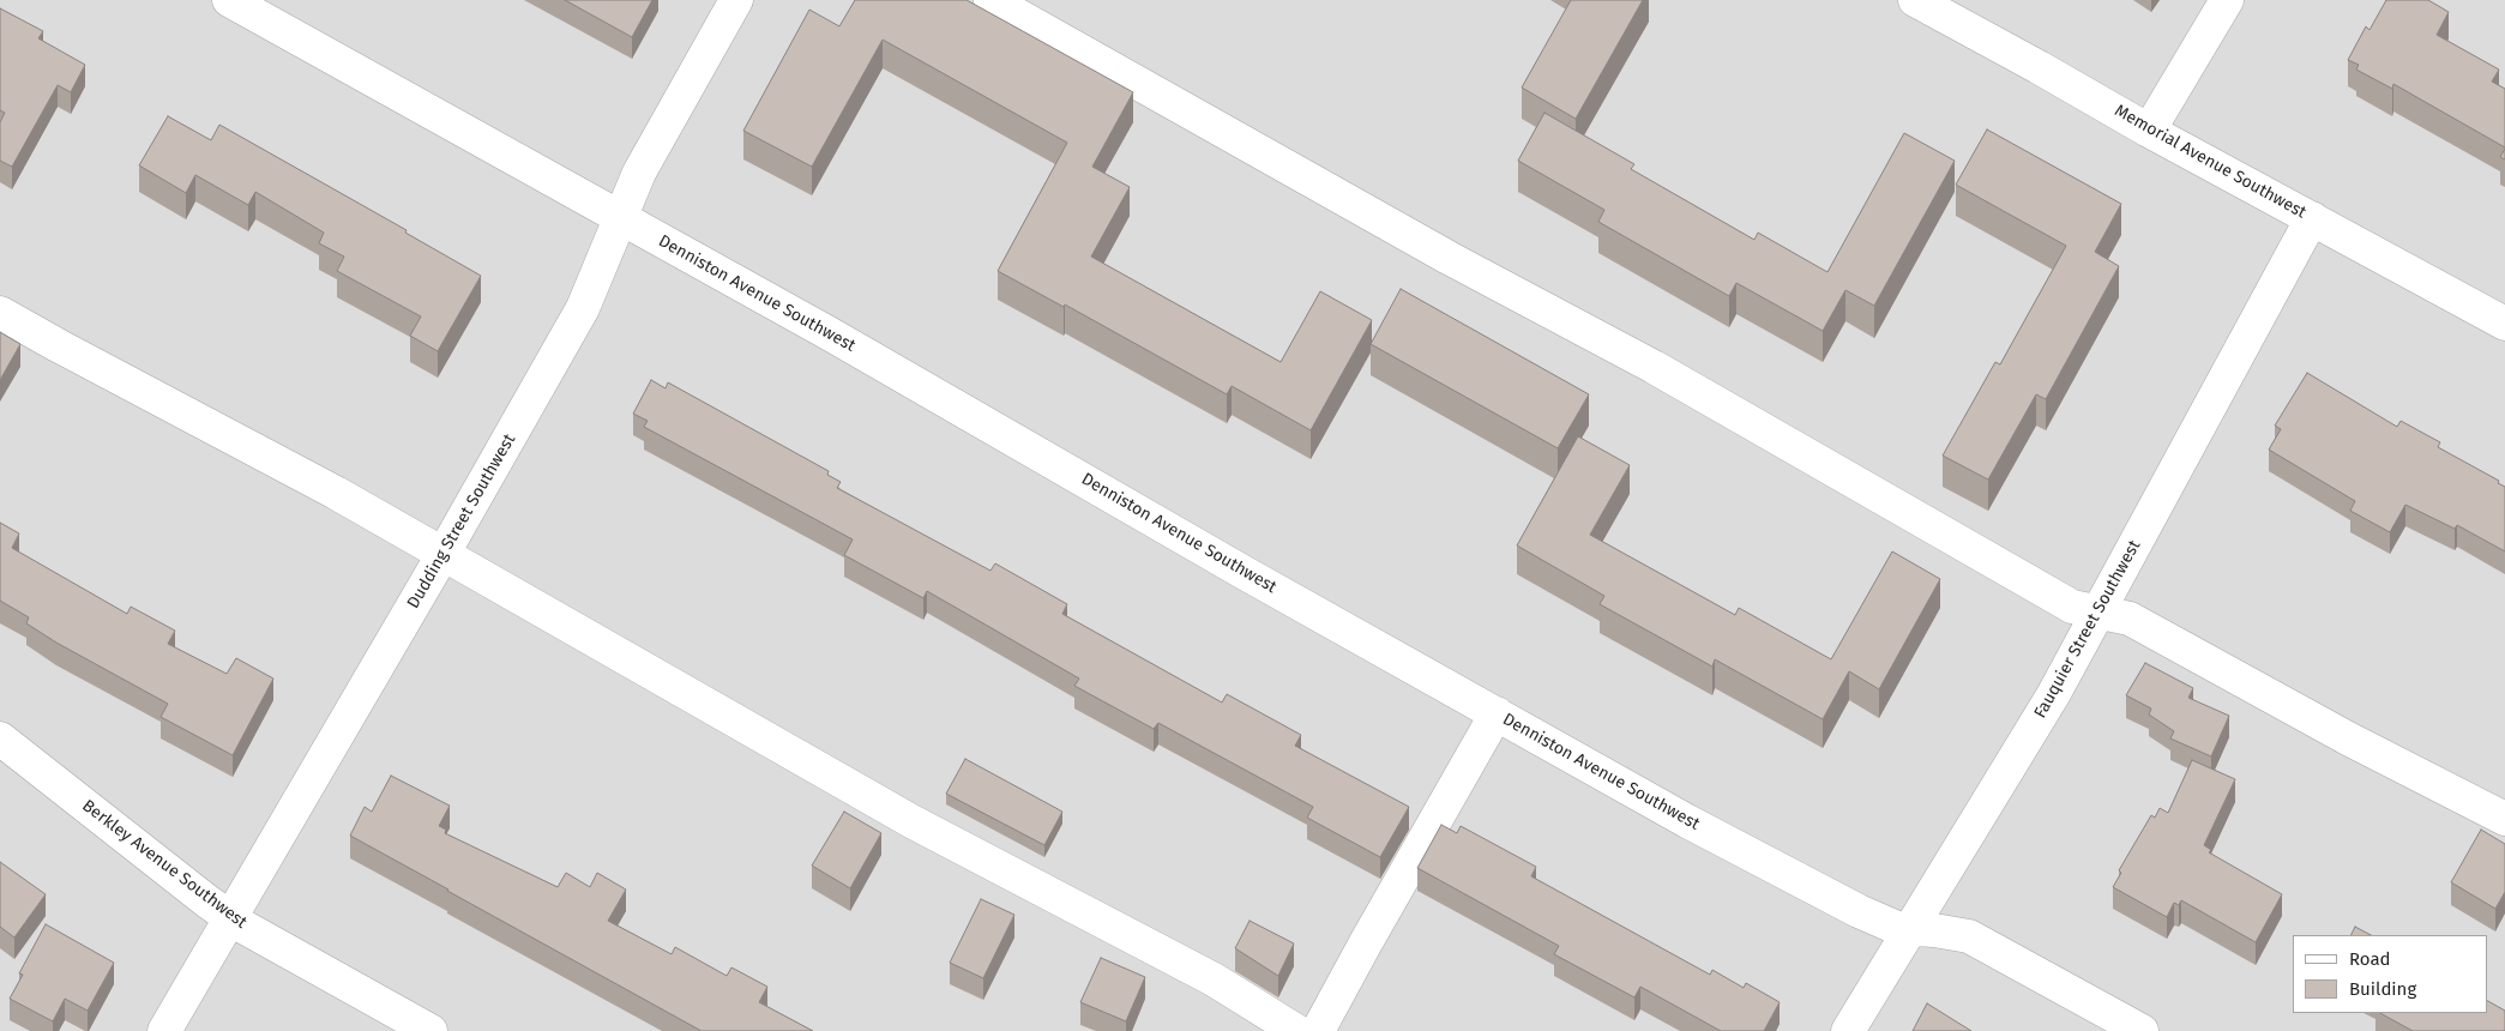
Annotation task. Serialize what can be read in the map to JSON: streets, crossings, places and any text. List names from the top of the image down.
{
  "streets": {
    "street": [
      "Memorial Avenue Southwest",
      "Denniston Avenue Southwest",
      "Dudding Street Southwest",
      "Fauquier Street Southwest",
      "Berkley Avenue Southwest"
    ]
  },
  "crossings": [
    ["Memorial Avenue Southwest", "Fauquier Street Southwest"],
    ["Denniston Avenue Southwest", "Dudding Street Southwest"],
    ["Denniston Avenue Southwest", "Fauquier Street Southwest"],
    ["Dudding Street Southwest", "Berkley Avenue Southwest"]
  ],
  "legend": ["Road", "Building"]
}
